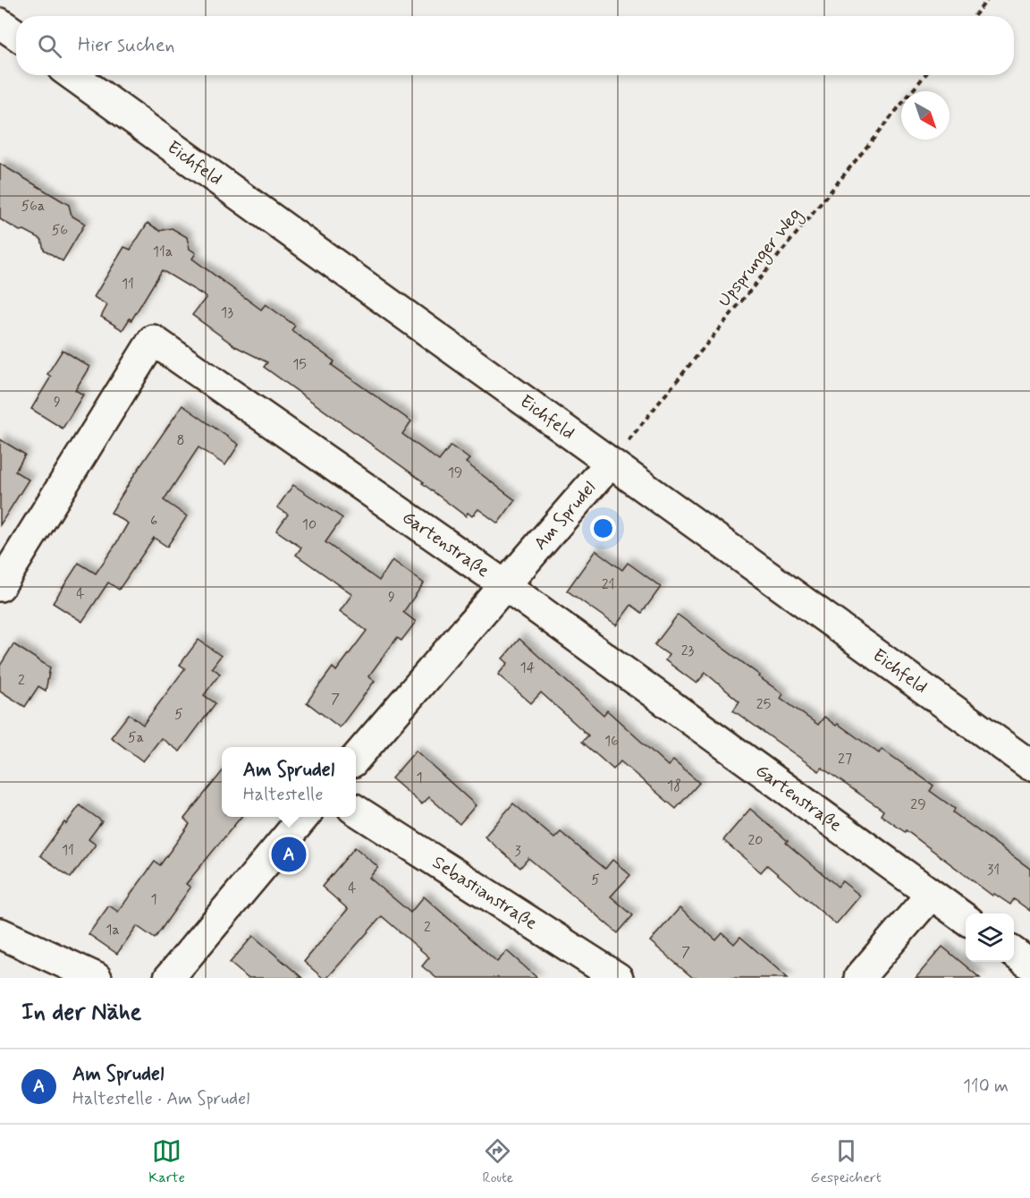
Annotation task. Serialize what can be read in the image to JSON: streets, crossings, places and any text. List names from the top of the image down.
{
  "streets": {
    "street": [
      "Eichfeld",
      "Am Sprudel",
      "Gartenstraße",
      "Sebastianstraße"
    ],
    "path": ["Upsprunger Weg"]
  },
  "crossings": [
    ["Eichfeld", "Upsprunger Weg"],
    ["Eichfeld", "Am Sprudel"],
    ["Upsprunger Weg", "Am Sprudel"],
    ["Am Sprudel", "Gartenstraße"]
  ],
  "house_numbers": [
    "56a",
    "56",
    "11a",
    "11",
    "13",
    "15",
    "9",
    "8",
    "19",
    "6",
    "10",
    "21",
    "4",
    "9",
    "23",
    "14",
    "2",
    "7",
    "25",
    "5",
    "5a",
    "16",
    "27",
    "1",
    "18",
    "29",
    "20",
    "11",
    "3",
    "31",
    "5",
    "4",
    "1",
    "2",
    "1a",
    "7"
  ],
  "north": "bottom right",
  "page": {
    "search": "Hier suchen",
    "popup": ["Am Sprudel", "Haltestelle"],
    "pins": "A",
    "heading": "In der Nähe",
    "list": [
      {
        "mark": "A",
        "name": "Am Sprudel",
        "note": "Haltestelle · Am Sprudel",
        "value": "110 m"
      }
    ],
    "nav": ["Karte", "Route", "Gespeichert"]
  }
}
